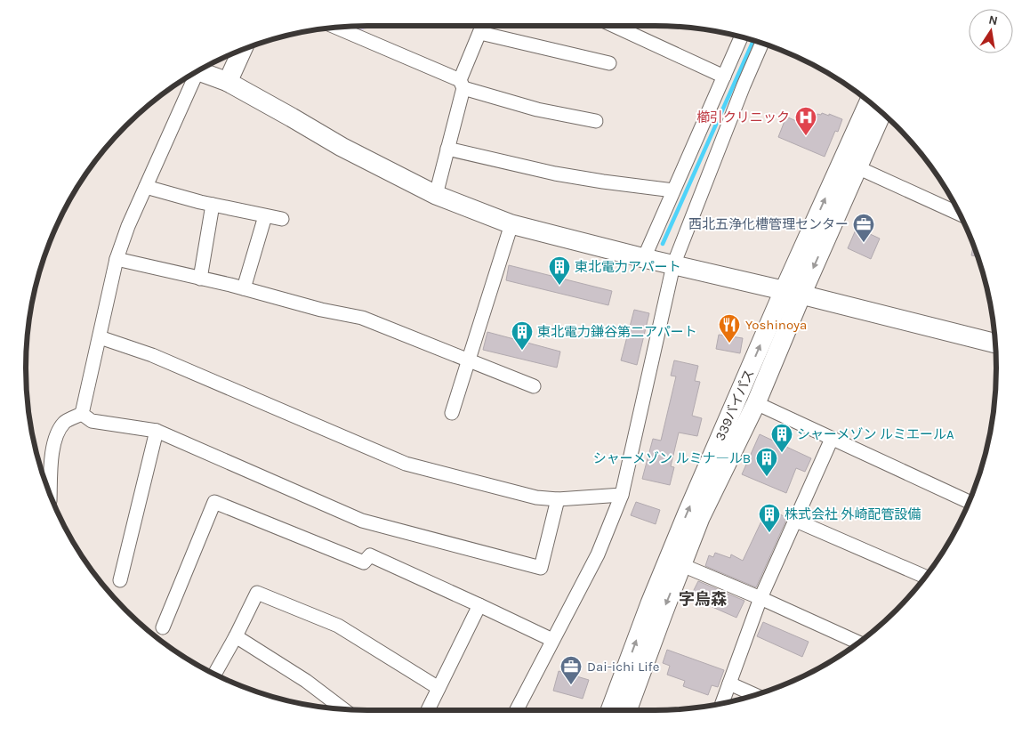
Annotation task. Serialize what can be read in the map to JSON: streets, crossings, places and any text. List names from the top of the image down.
{
  "streets": {
    "street": ["339バイパス"]
  },
  "districts": ["字烏森"],
  "places": {
    "hospital": ["櫛引クリニック"],
    "office": ["西北五浄化槽管理センター", "Dai-ichi Life"],
    "building": [
      "東北電力アパート",
      "東北電力鎌谷第二アパート",
      "シャーメゾン ルミエールA",
      "シャーメゾン ルミナ―ルB",
      "株式会社 外崎配管設備"
    ],
    "restaurant": ["Yoshinoya"]
  },
  "north": "top"
}
